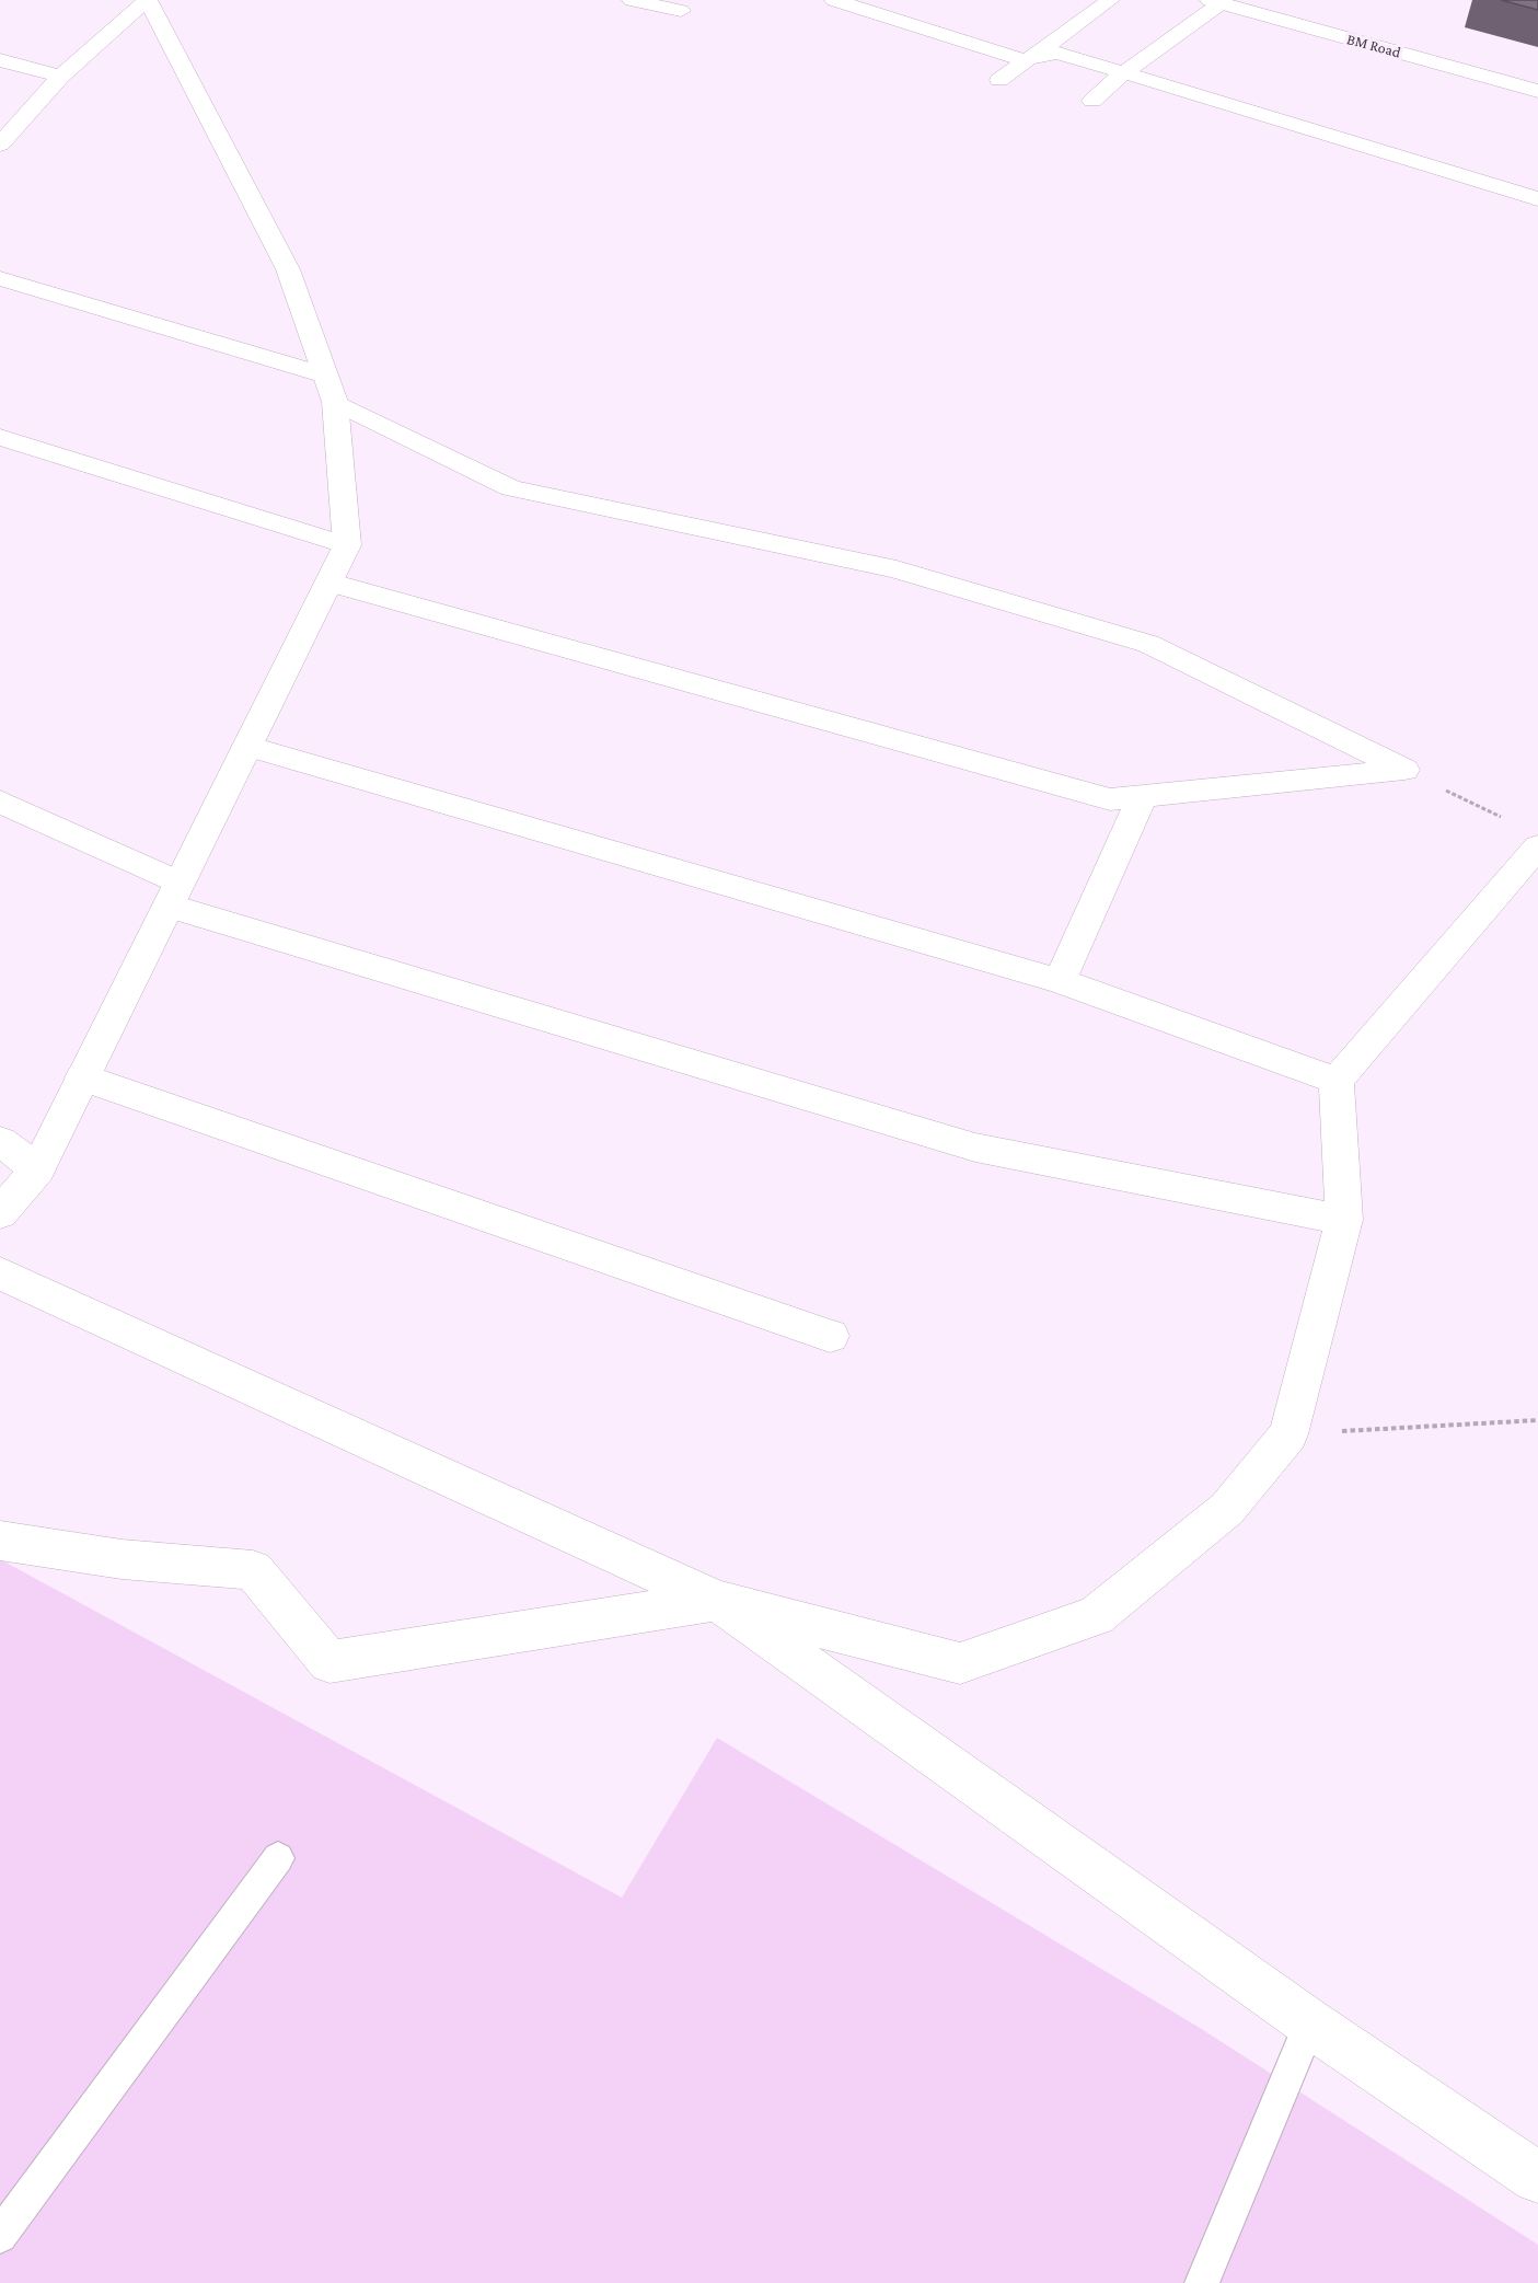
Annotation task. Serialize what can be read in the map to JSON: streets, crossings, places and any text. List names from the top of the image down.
{
  "streets": {
    "street": ["BM Road"]
  }
}
